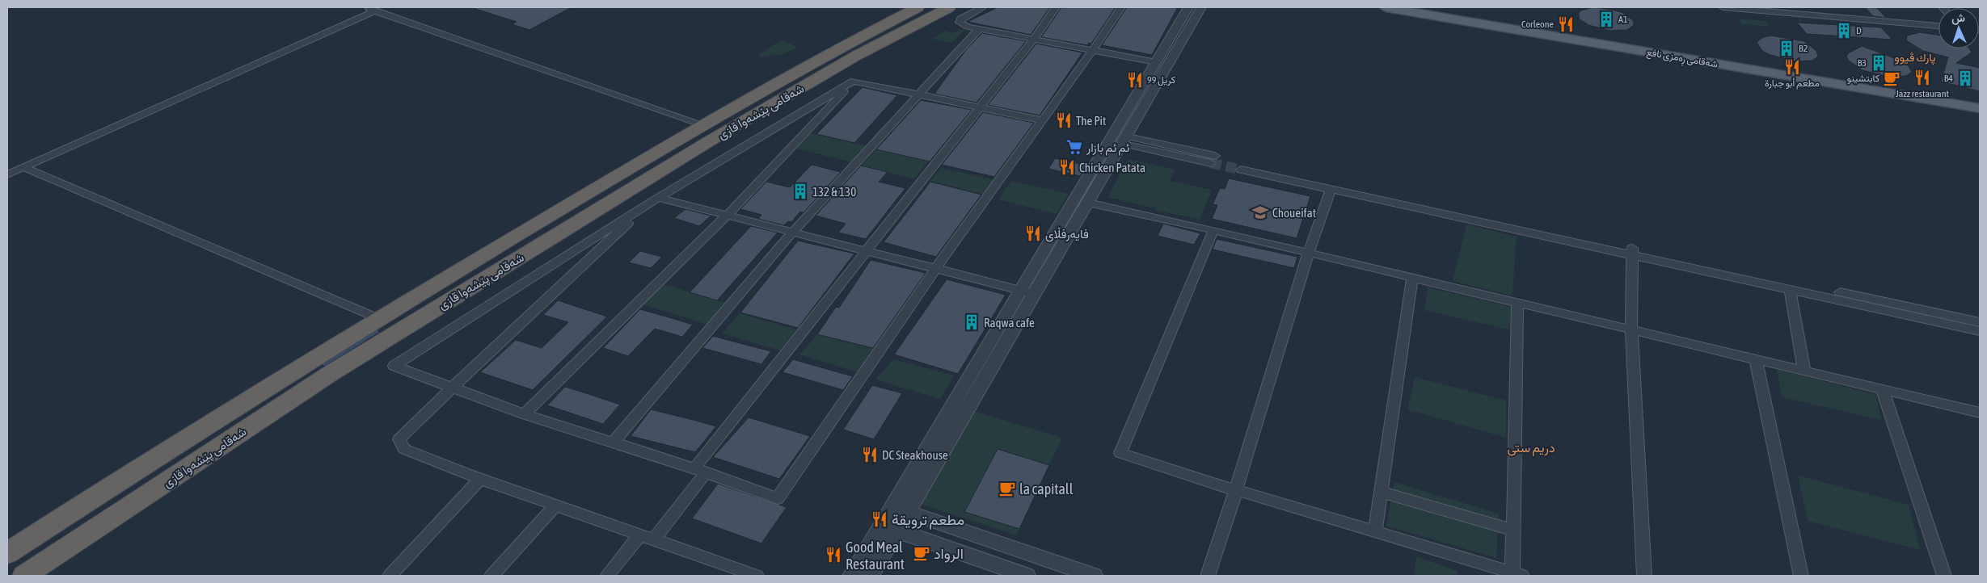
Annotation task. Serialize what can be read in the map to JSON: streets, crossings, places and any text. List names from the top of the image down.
{
  "streets": {
    "highway": ["شەقامی پێشەوا قازی"],
    "main road": ["شەقامی ڕەمزی نافع"]
  },
  "districts": ["پارك ڤیوو", "دریم ستی"],
  "places": {
    "building": [
      "A1",
      "D",
      "B2",
      "B3",
      "B4",
      "132 & 130",
      "Raqwa cafe"
    ],
    "restaurant": [
      "Corleone",
      "مطعم أبو جبارة",
      "Jazz restaurant",
      "99 كريل",
      "The Pit",
      "Chicken Patata",
      "فايەرفڵای",
      "DC Steakhouse",
      "مطعم ترويقة",
      "Good Meal Restaurant"
    ],
    "cafe": ["كابتشينو", "la capitall", "الرواد"],
    "supermarket": ["ئم ئم بازار"],
    "school or university": ["Choueifat"]
  },
  "north": "top"
}
